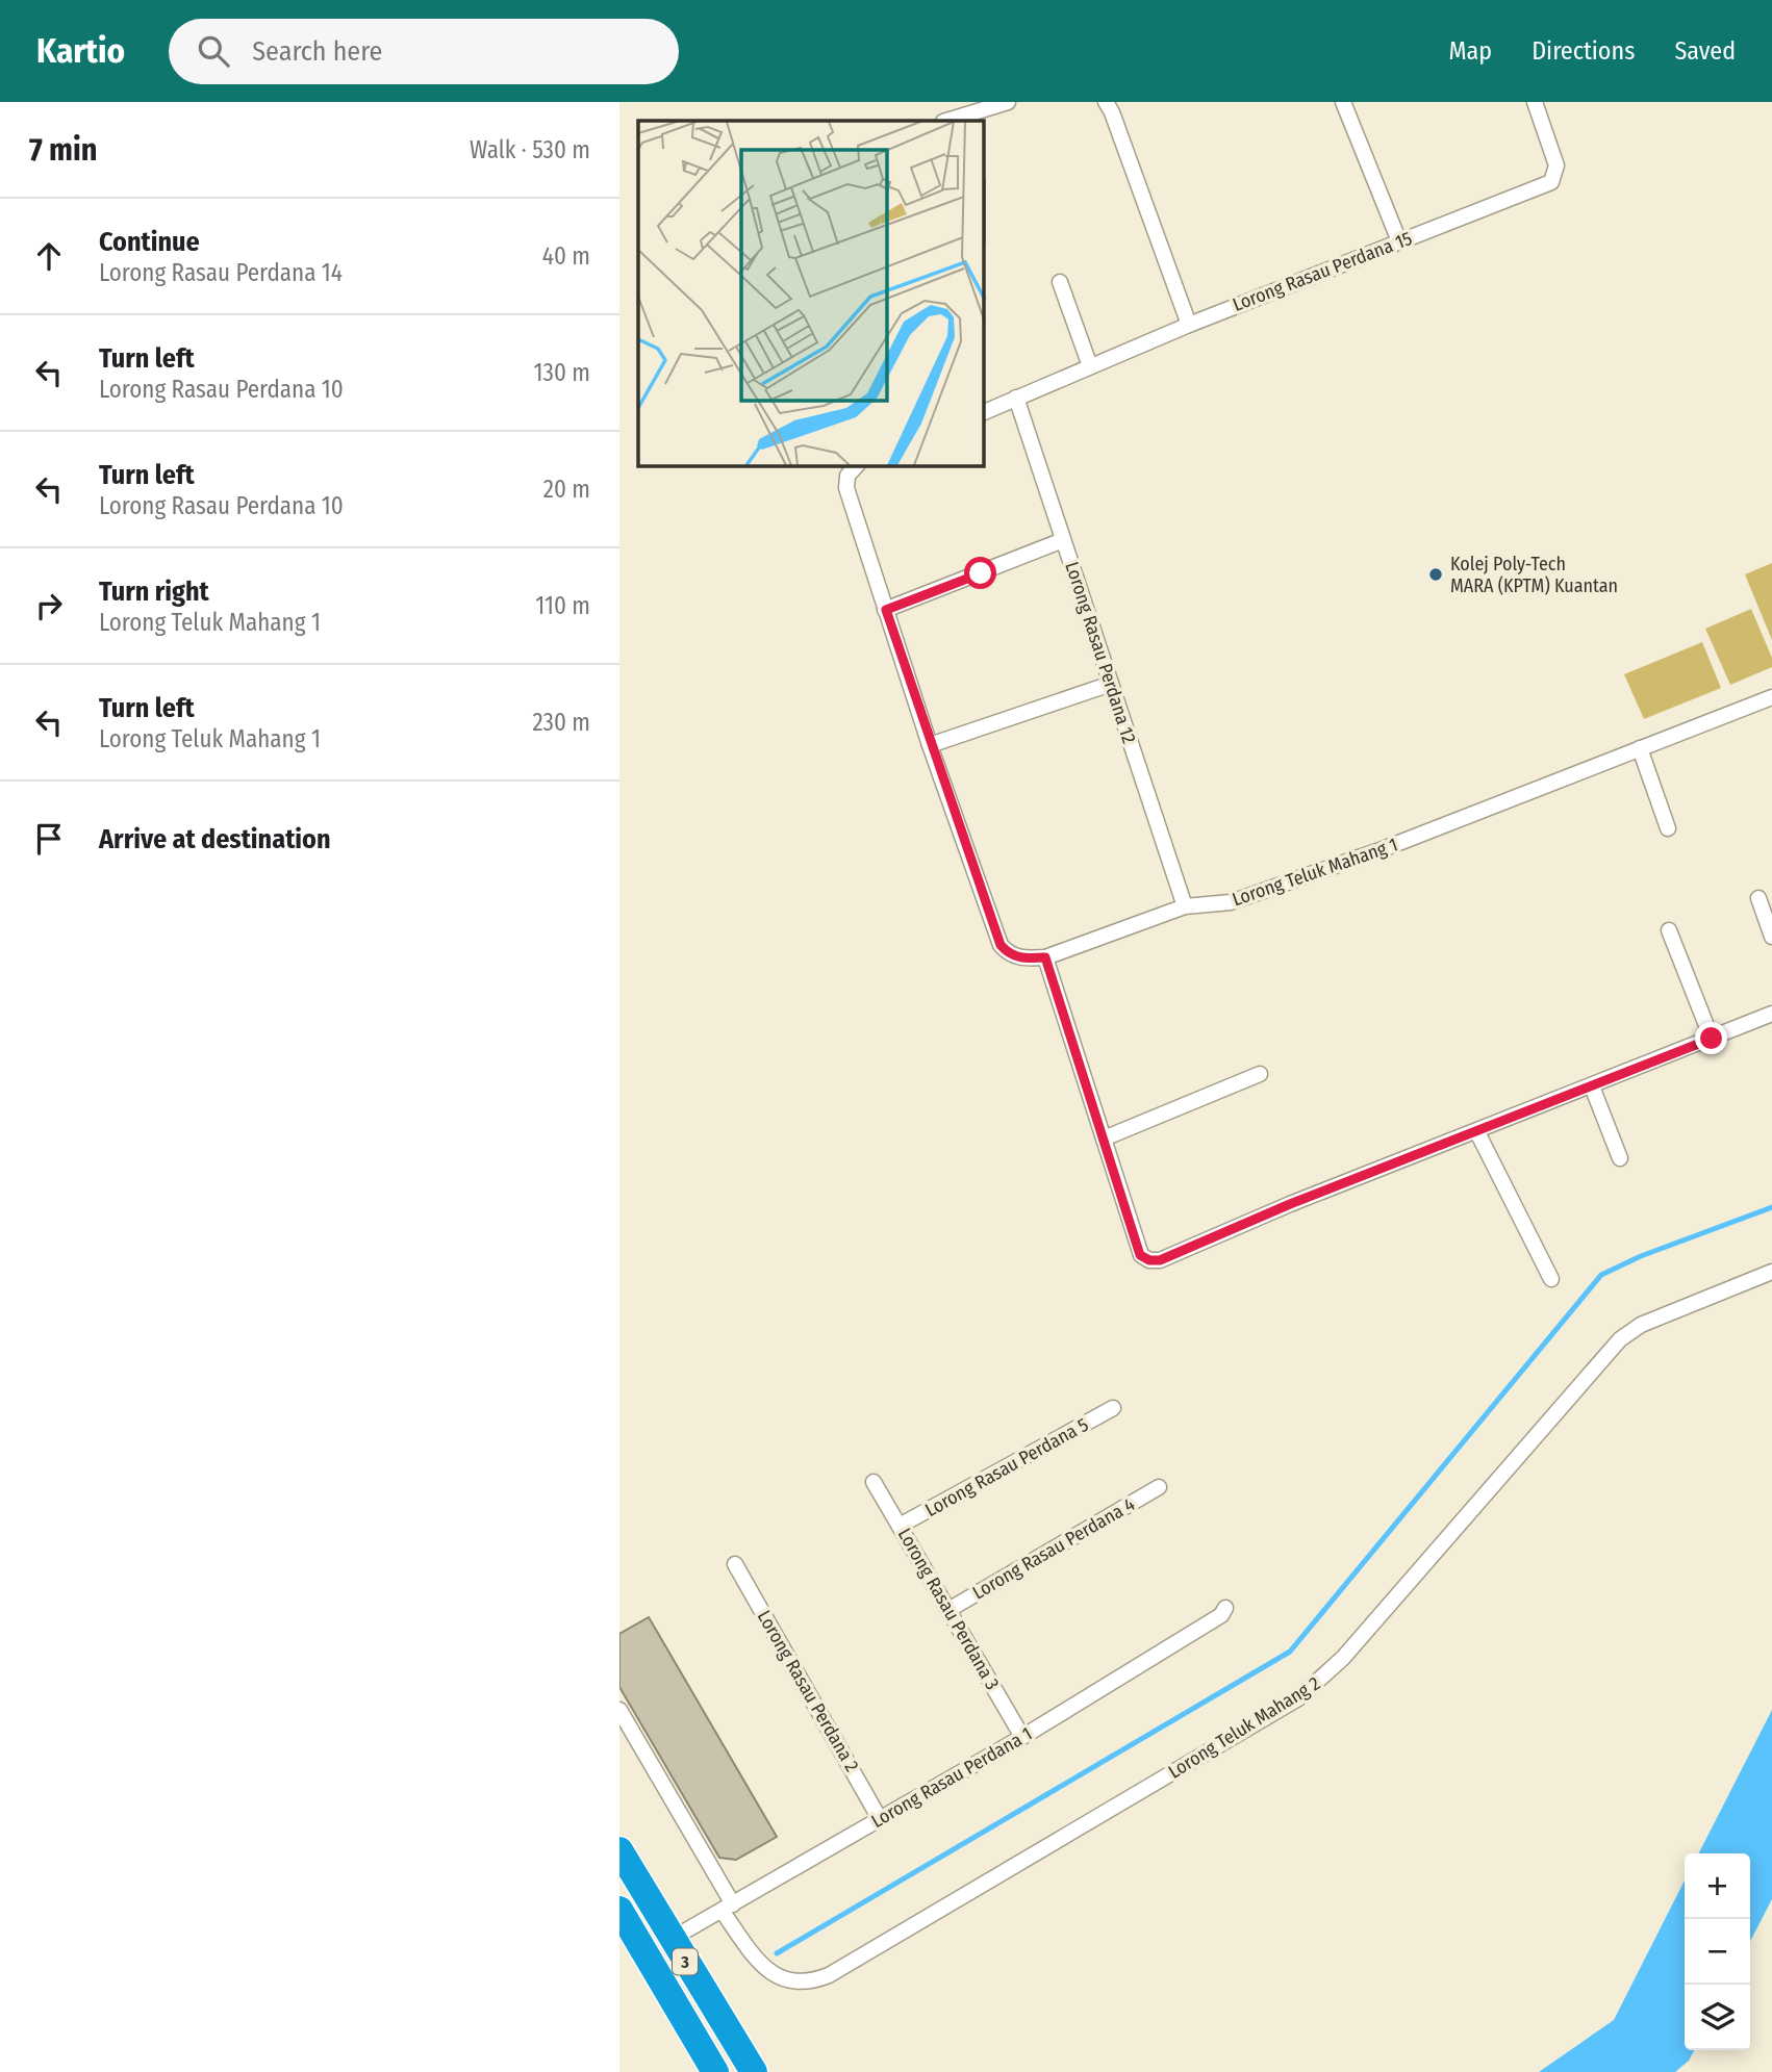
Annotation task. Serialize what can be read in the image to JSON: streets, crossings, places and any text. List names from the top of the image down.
{
  "streets": {
    "highway": ["3"],
    "street": [
      "Lorong Rasau Perdana 15",
      "Lorong Rasau Perdana 12",
      "Lorong Teluk Mahang 1",
      "Lorong Rasau Perdana 5",
      "Lorong Rasau Perdana 4",
      "Lorong Rasau Perdana 3",
      "Lorong Rasau Perdana 2",
      "Lorong Teluk Mahang 2",
      "Lorong Rasau Perdana 1"
    ]
  },
  "crossings": [
    ["Lorong Rasau Perdana 15", "Lorong Rasau Perdana 12"],
    ["Lorong Rasau Perdana 12", "Lorong Teluk Mahang 1"],
    ["Lorong Rasau Perdana 5", "Lorong Rasau Perdana 3"],
    ["Lorong Rasau Perdana 4", "Lorong Rasau Perdana 3"],
    ["Lorong Rasau Perdana 3", "Lorong Rasau Perdana 1"],
    ["Lorong Rasau Perdana 2", "Lorong Rasau Perdana 1"],
    ["Lorong Teluk Mahang 2", "Lorong Rasau Perdana 1"],
    ["Lorong Rasau Perdana 1", "3"]
  ],
  "places": ["Kolej Poly-Tech MARA (KPTM) Kuantan"],
  "page": {
    "header": "Kartio",
    "search": "Search here",
    "nav": ["Map", "Directions", "Saved"],
    "heading": ["7 min", "Walk · 530 m"],
    "list": [
      ["Continue", "Lorong Rasau Perdana 14", "40 m"],
      ["Turn left", "Lorong Rasau Perdana 10", "130 m"],
      ["Turn left", "Lorong Rasau Perdana 10", "20 m"],
      ["Turn right", "Lorong Teluk Mahang 1", "110 m"],
      ["Turn left", "Lorong Teluk Mahang 1", "230 m"],
      "Arrive at destination"
    ],
    "map_buttons": ["+", "−"]
  }
}
